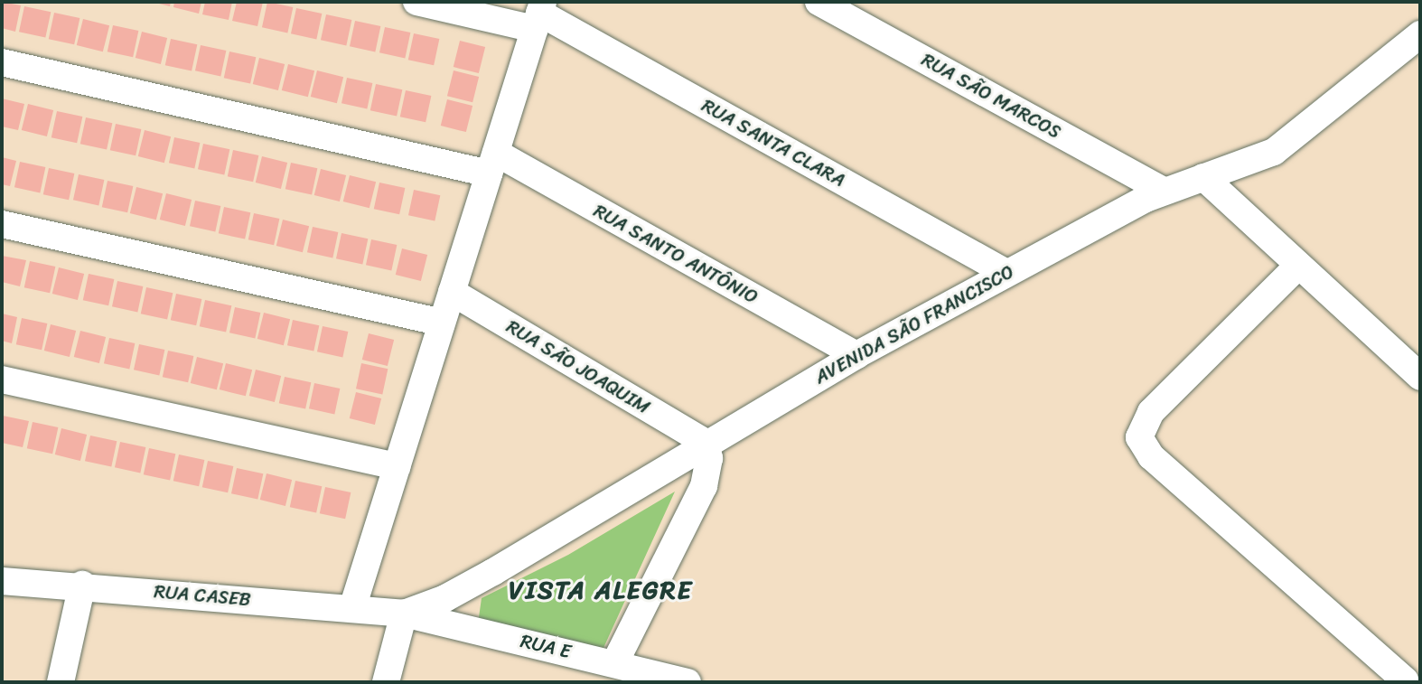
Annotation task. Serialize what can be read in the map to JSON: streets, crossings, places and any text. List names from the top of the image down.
{
  "streets": {
    "street": [
      "RUA SÃO MARCOS",
      "RUA SANTA CLARA",
      "RUA SANTO ANTÔNIO",
      "AVENIDA SÃO FRANCISCO",
      "RUA SÃO JOAQUIM",
      "RUA CASEB",
      "RUA E"
    ]
  },
  "crossings": [
    ["RUA SÃO MARCOS", "AVENIDA SÃO FRANCISCO"],
    ["RUA SANTA CLARA", "AVENIDA SÃO FRANCISCO"],
    ["RUA SANTO ANTÔNIO", "AVENIDA SÃO FRANCISCO"],
    ["AVENIDA SÃO FRANCISCO", "RUA SÃO JOAQUIM"],
    ["AVENIDA SÃO FRANCISCO", "RUA CASEB"],
    ["AVENIDA SÃO FRANCISCO", "RUA E"],
    ["RUA CASEB", "RUA E"]
  ],
  "districts": ["VISTA ALEGRE"]
}
